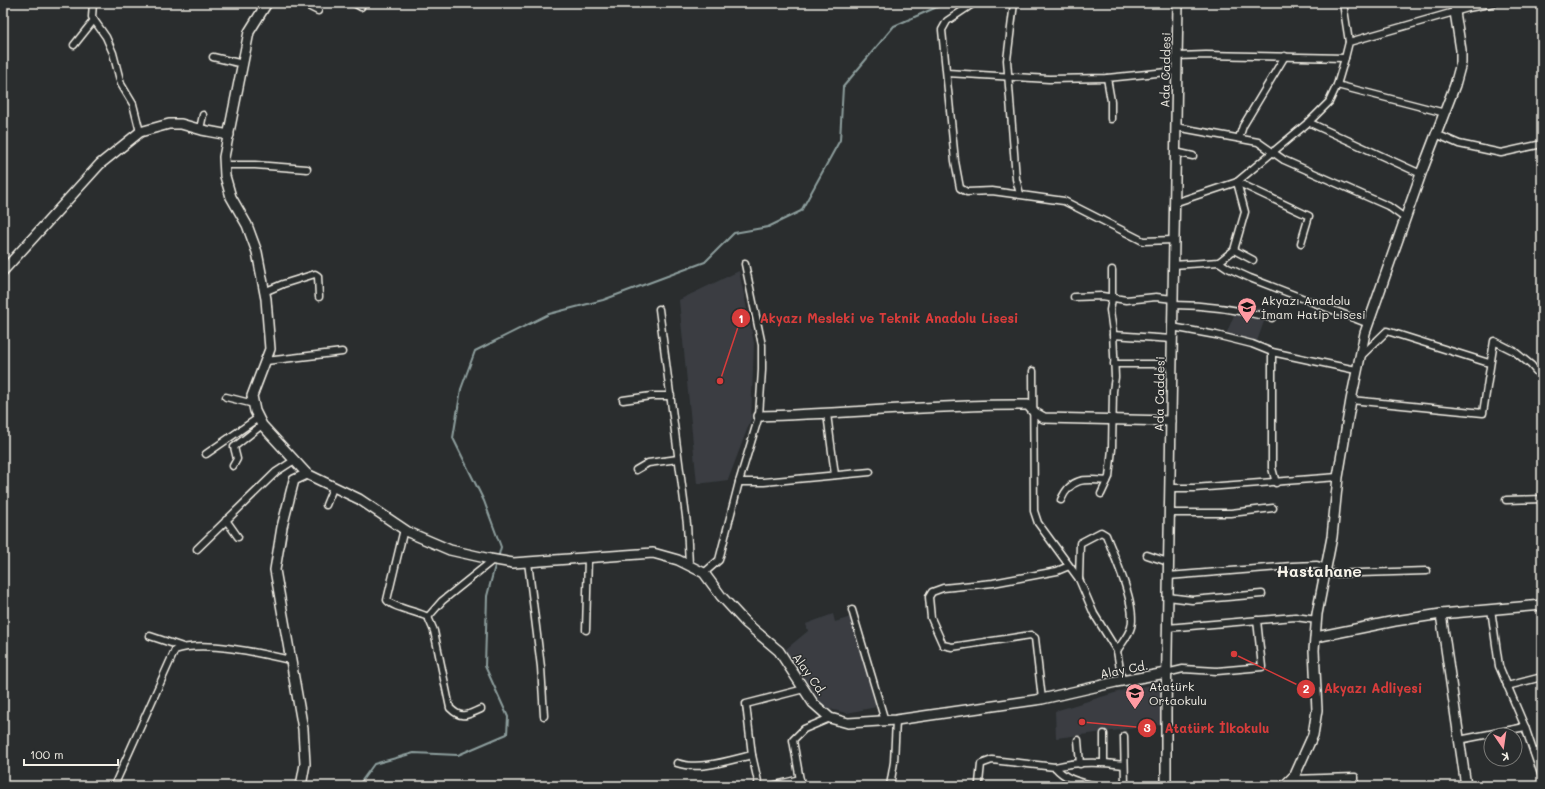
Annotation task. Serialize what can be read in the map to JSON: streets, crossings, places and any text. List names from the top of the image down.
{
  "streets": {
    "street": ["Ada Caddesi", "Alay Cd."]
  },
  "crossings": [
    ["Ada Caddesi", "Alay Cd."]
  ],
  "districts": ["Hastahane"],
  "places": {
    "school or university": ["Akyazı Anadolu İmam Hatip Lisesi", "Atatürk Ortaokulu"],
    "other": ["Akyazı Mesleki ve Teknik Anadolu Lisesi", "Akyazı Adliyesi", "Atatürk İlkokulu"]
  },
  "scale_bar": "100 m",
  "north": "bottom"
}
